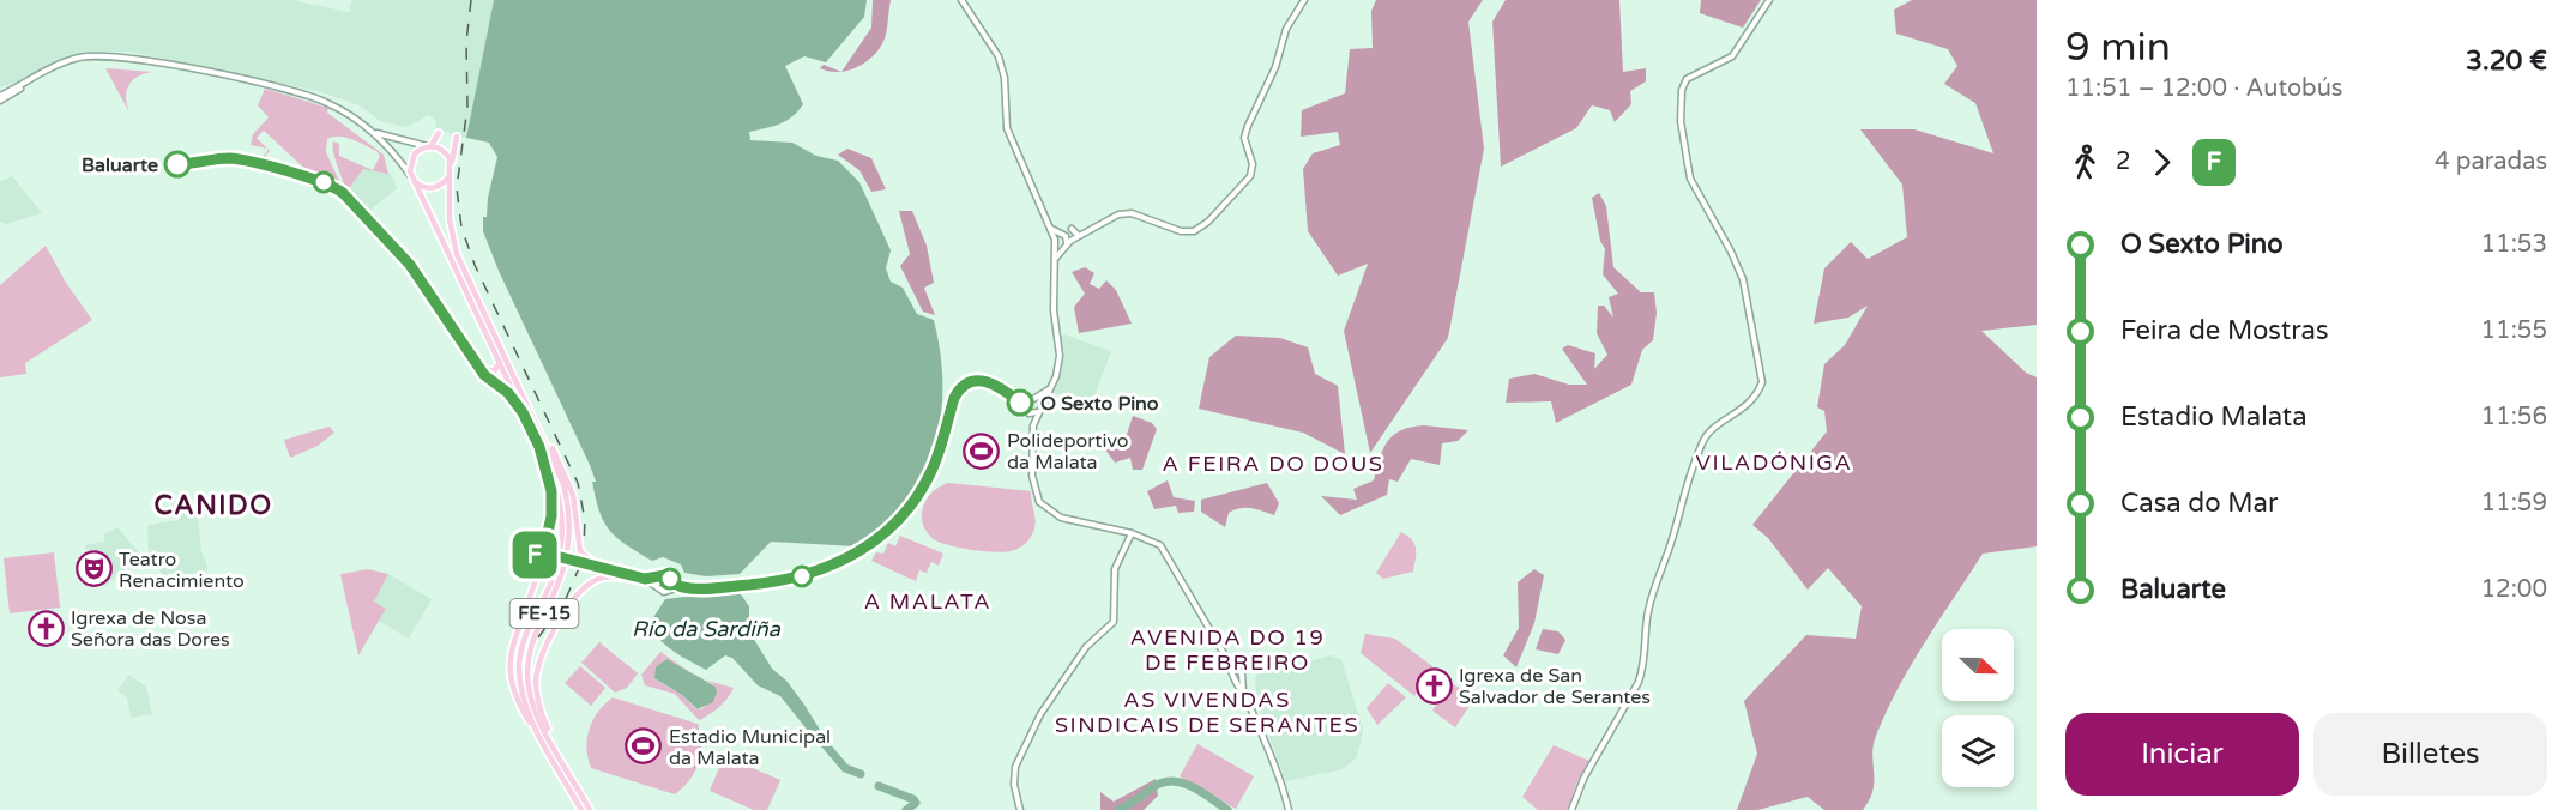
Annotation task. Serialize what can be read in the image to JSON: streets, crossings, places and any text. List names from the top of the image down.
{
  "streets": {
    "highway": ["FE-15"]
  },
  "districts": [
    "VILADÓNIGA",
    "A FEIRA DO DOUS",
    "CANIDO",
    "A MALATA",
    "AVENIDA DO 19 DE FEBREIRO",
    "AS VIVENDAS SINDICAIS DE SERANTES"
  ],
  "water": ["Río da Sardiña"],
  "places": {
    "other": ["Baluarte", "O Sexto Pino"],
    "sports": ["Polideportivo da Malata", "Estadio Municipal da Malata"],
    "theatre": ["Teatro Renacimiento"],
    "church": ["Igrexa de Nosa Señora das Dores", "Igrexa de San Salvador de Serantes"]
  },
  "lines": ["bus line F"],
  "north": "right",
  "page": {
    "on_map": "F",
    "heading": ["9 min", "11:51 – 12:00 · Autobús", "3.20 €"],
    "legs": ["2", "F", "4 paradas"],
    "list": [
      {
        "name": "O Sexto Pino",
        "value": "11:53"
      },
      {
        "name": "Feira de Mostras",
        "value": "11:55"
      },
      {
        "name": "Estadio Malata",
        "value": "11:56"
      },
      {
        "name": "Casa do Mar",
        "value": "11:59"
      },
      {
        "name": "Baluarte",
        "value": "12:00"
      }
    ],
    "buttons": ["Iniciar", "Billetes"]
  }
}
